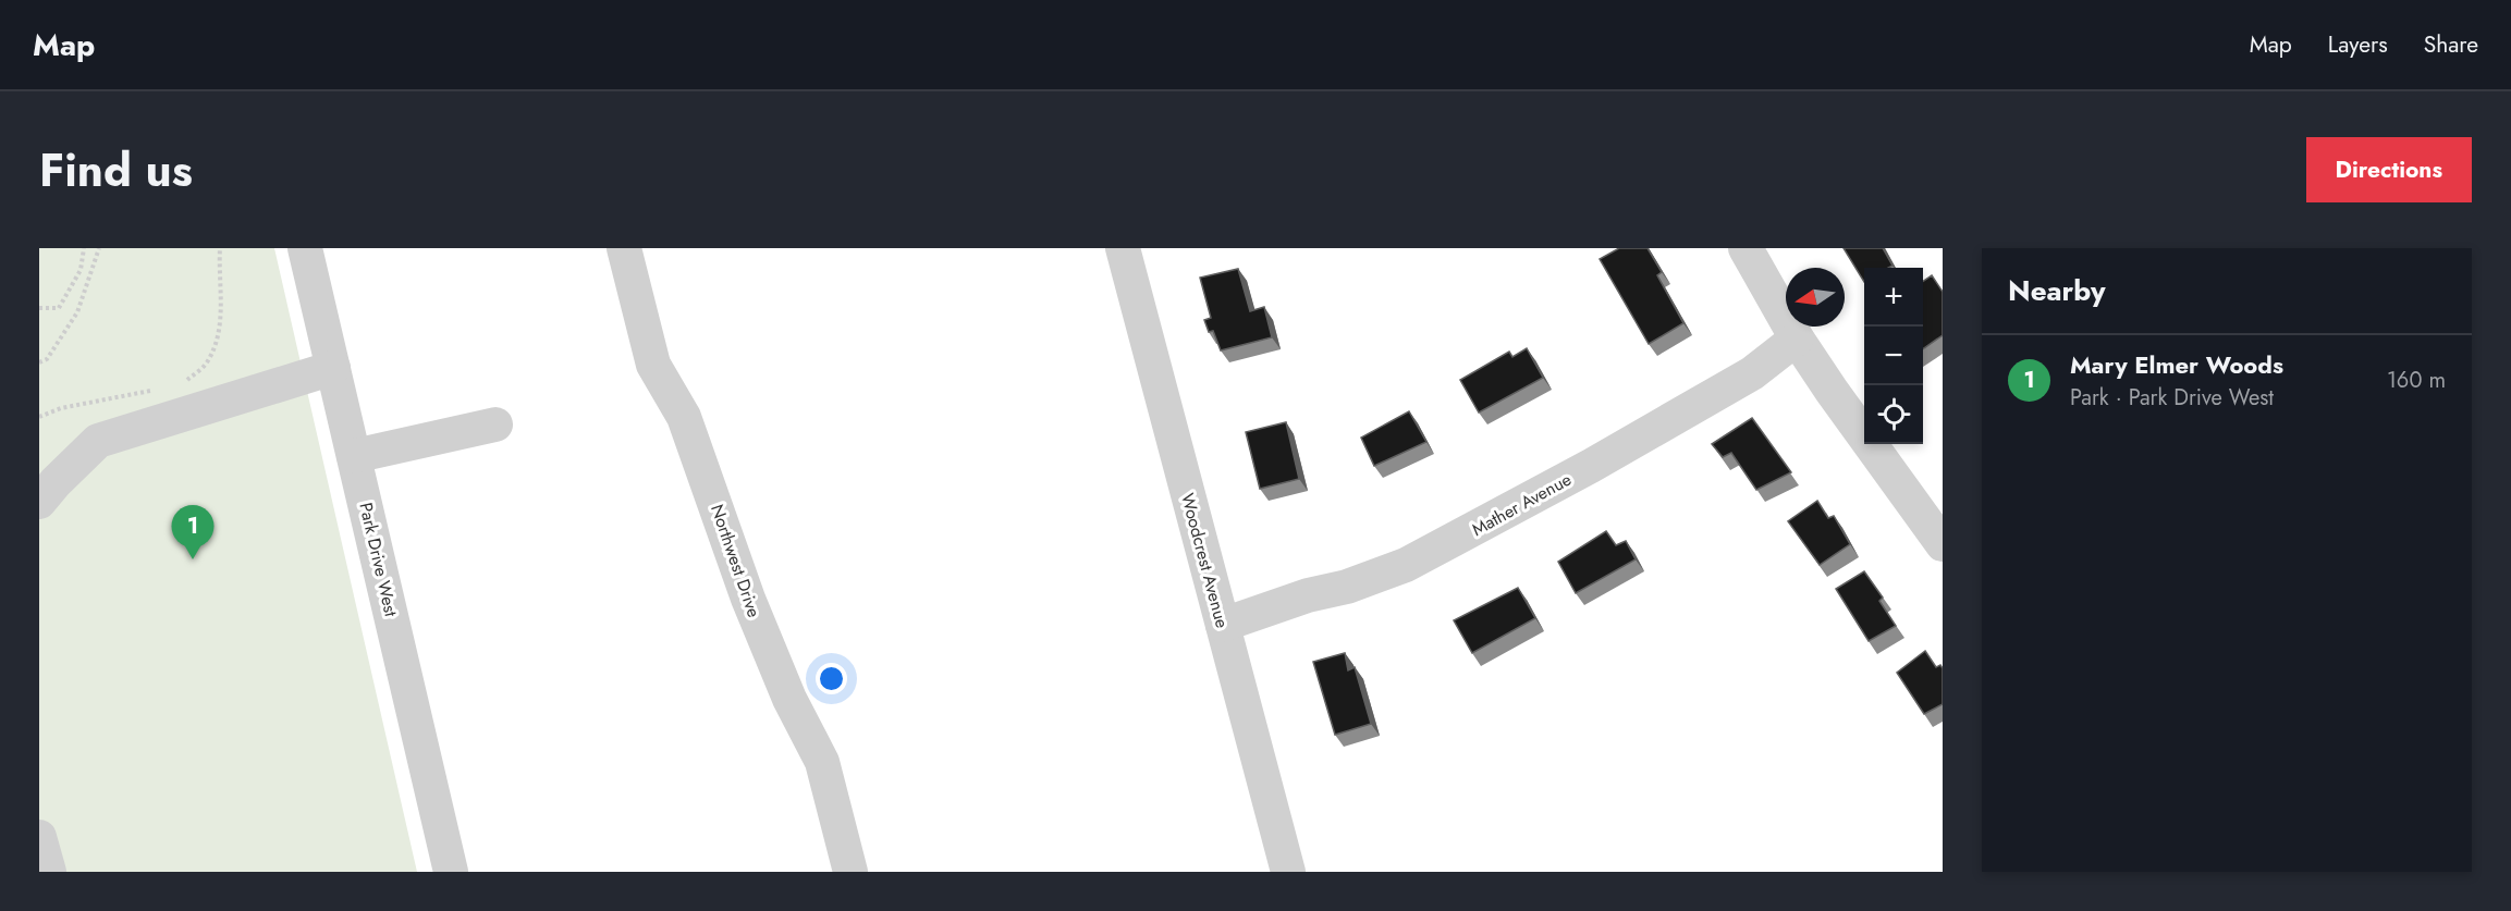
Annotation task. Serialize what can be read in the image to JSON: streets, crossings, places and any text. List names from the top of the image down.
{
  "streets": {
    "street": [
      "Mather Avenue",
      "Park Drive West",
      "Northwest Drive",
      "Woodcrest Avenue"
    ]
  },
  "crossings": [
    ["Mather Avenue", "Woodcrest Avenue"]
  ],
  "north": "left",
  "page": {
    "header": "Map",
    "nav": ["Map", "Layers", "Share"],
    "title": "Find us",
    "buttons": "Directions",
    "heading": "Nearby",
    "map_buttons": ["+", "−"],
    "list": [
      {
        "mark": "1",
        "name": "Mary Elmer Woods",
        "note": "Park · Park Drive West",
        "value": "160 m"
      }
    ],
    "pins": "1"
  }
}
